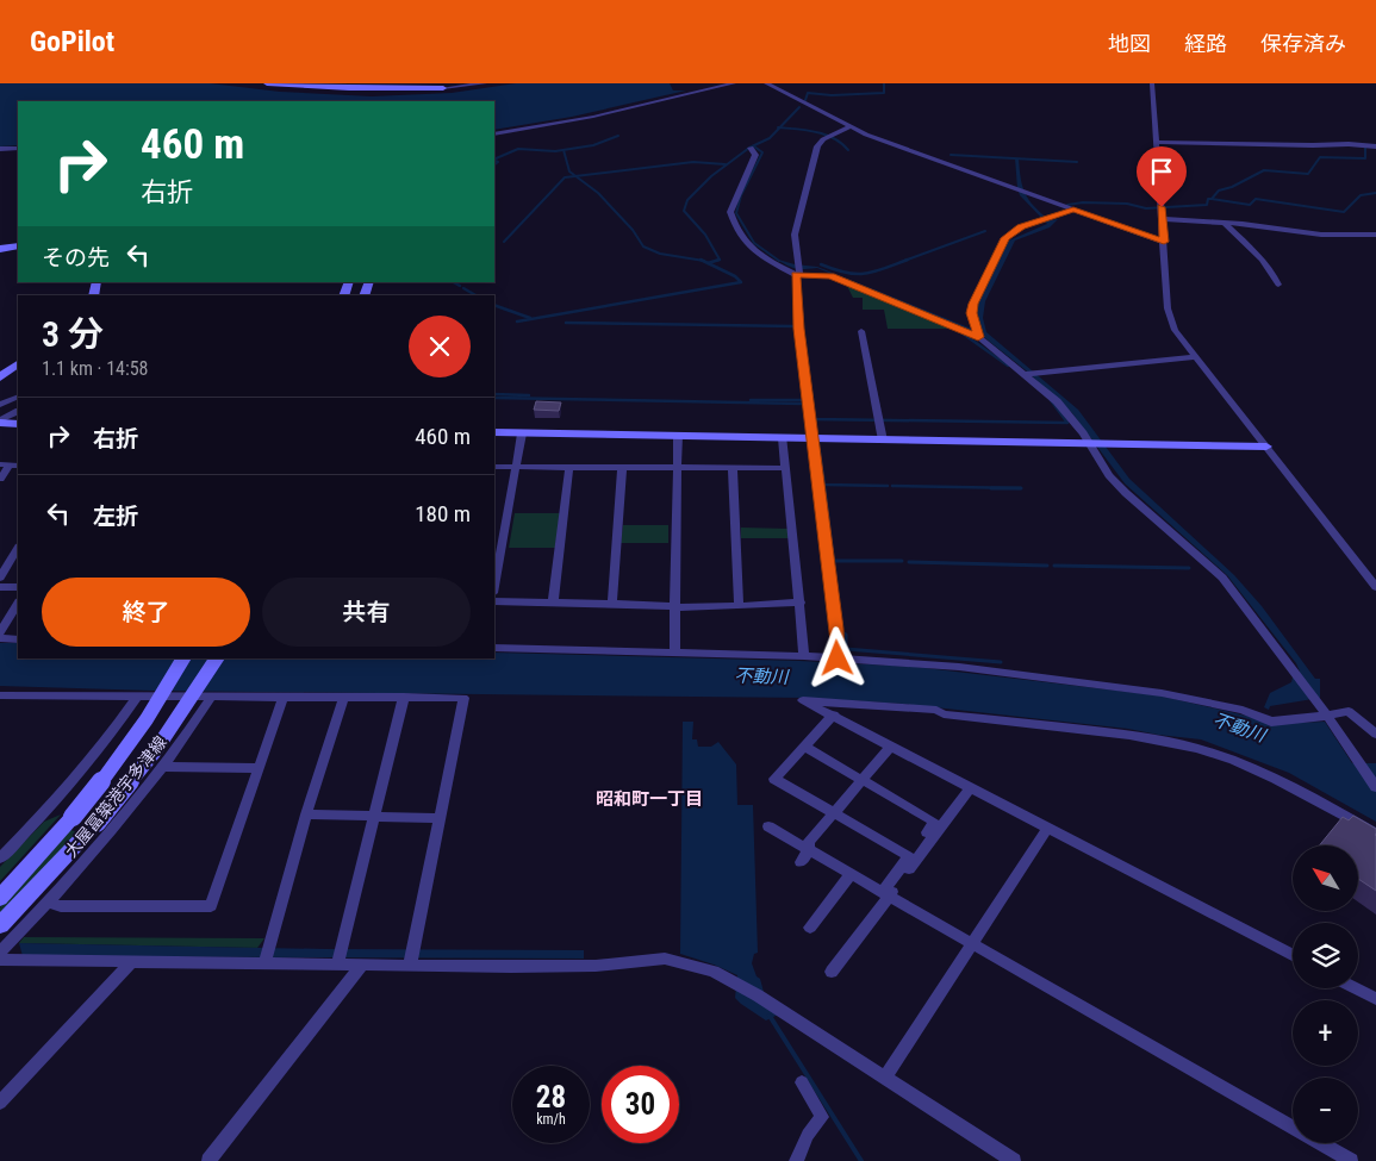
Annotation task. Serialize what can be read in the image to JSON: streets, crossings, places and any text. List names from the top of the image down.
{
  "streets": {
    "street": ["大屋冨築港宇多津線"]
  },
  "districts": ["昭和町一丁目"],
  "water": ["不動川"],
  "north": "top left",
  "page": {
    "header": "GoPilot",
    "nav": ["地図", "経路", "保存済み"],
    "turn": ["460 m", "右折"],
    "then": "その先",
    "heading": ["3 分", "1.1 km · 14:58"],
    "list": [
      {
        "name": "右折",
        "value": "460 m"
      },
      {
        "name": "左折",
        "value": "180 m"
      }
    ],
    "buttons": ["終了", "共有"],
    "map_buttons": ["+", "−"],
    "speed": "28 km/h",
    "limit": "30"
  }
}
